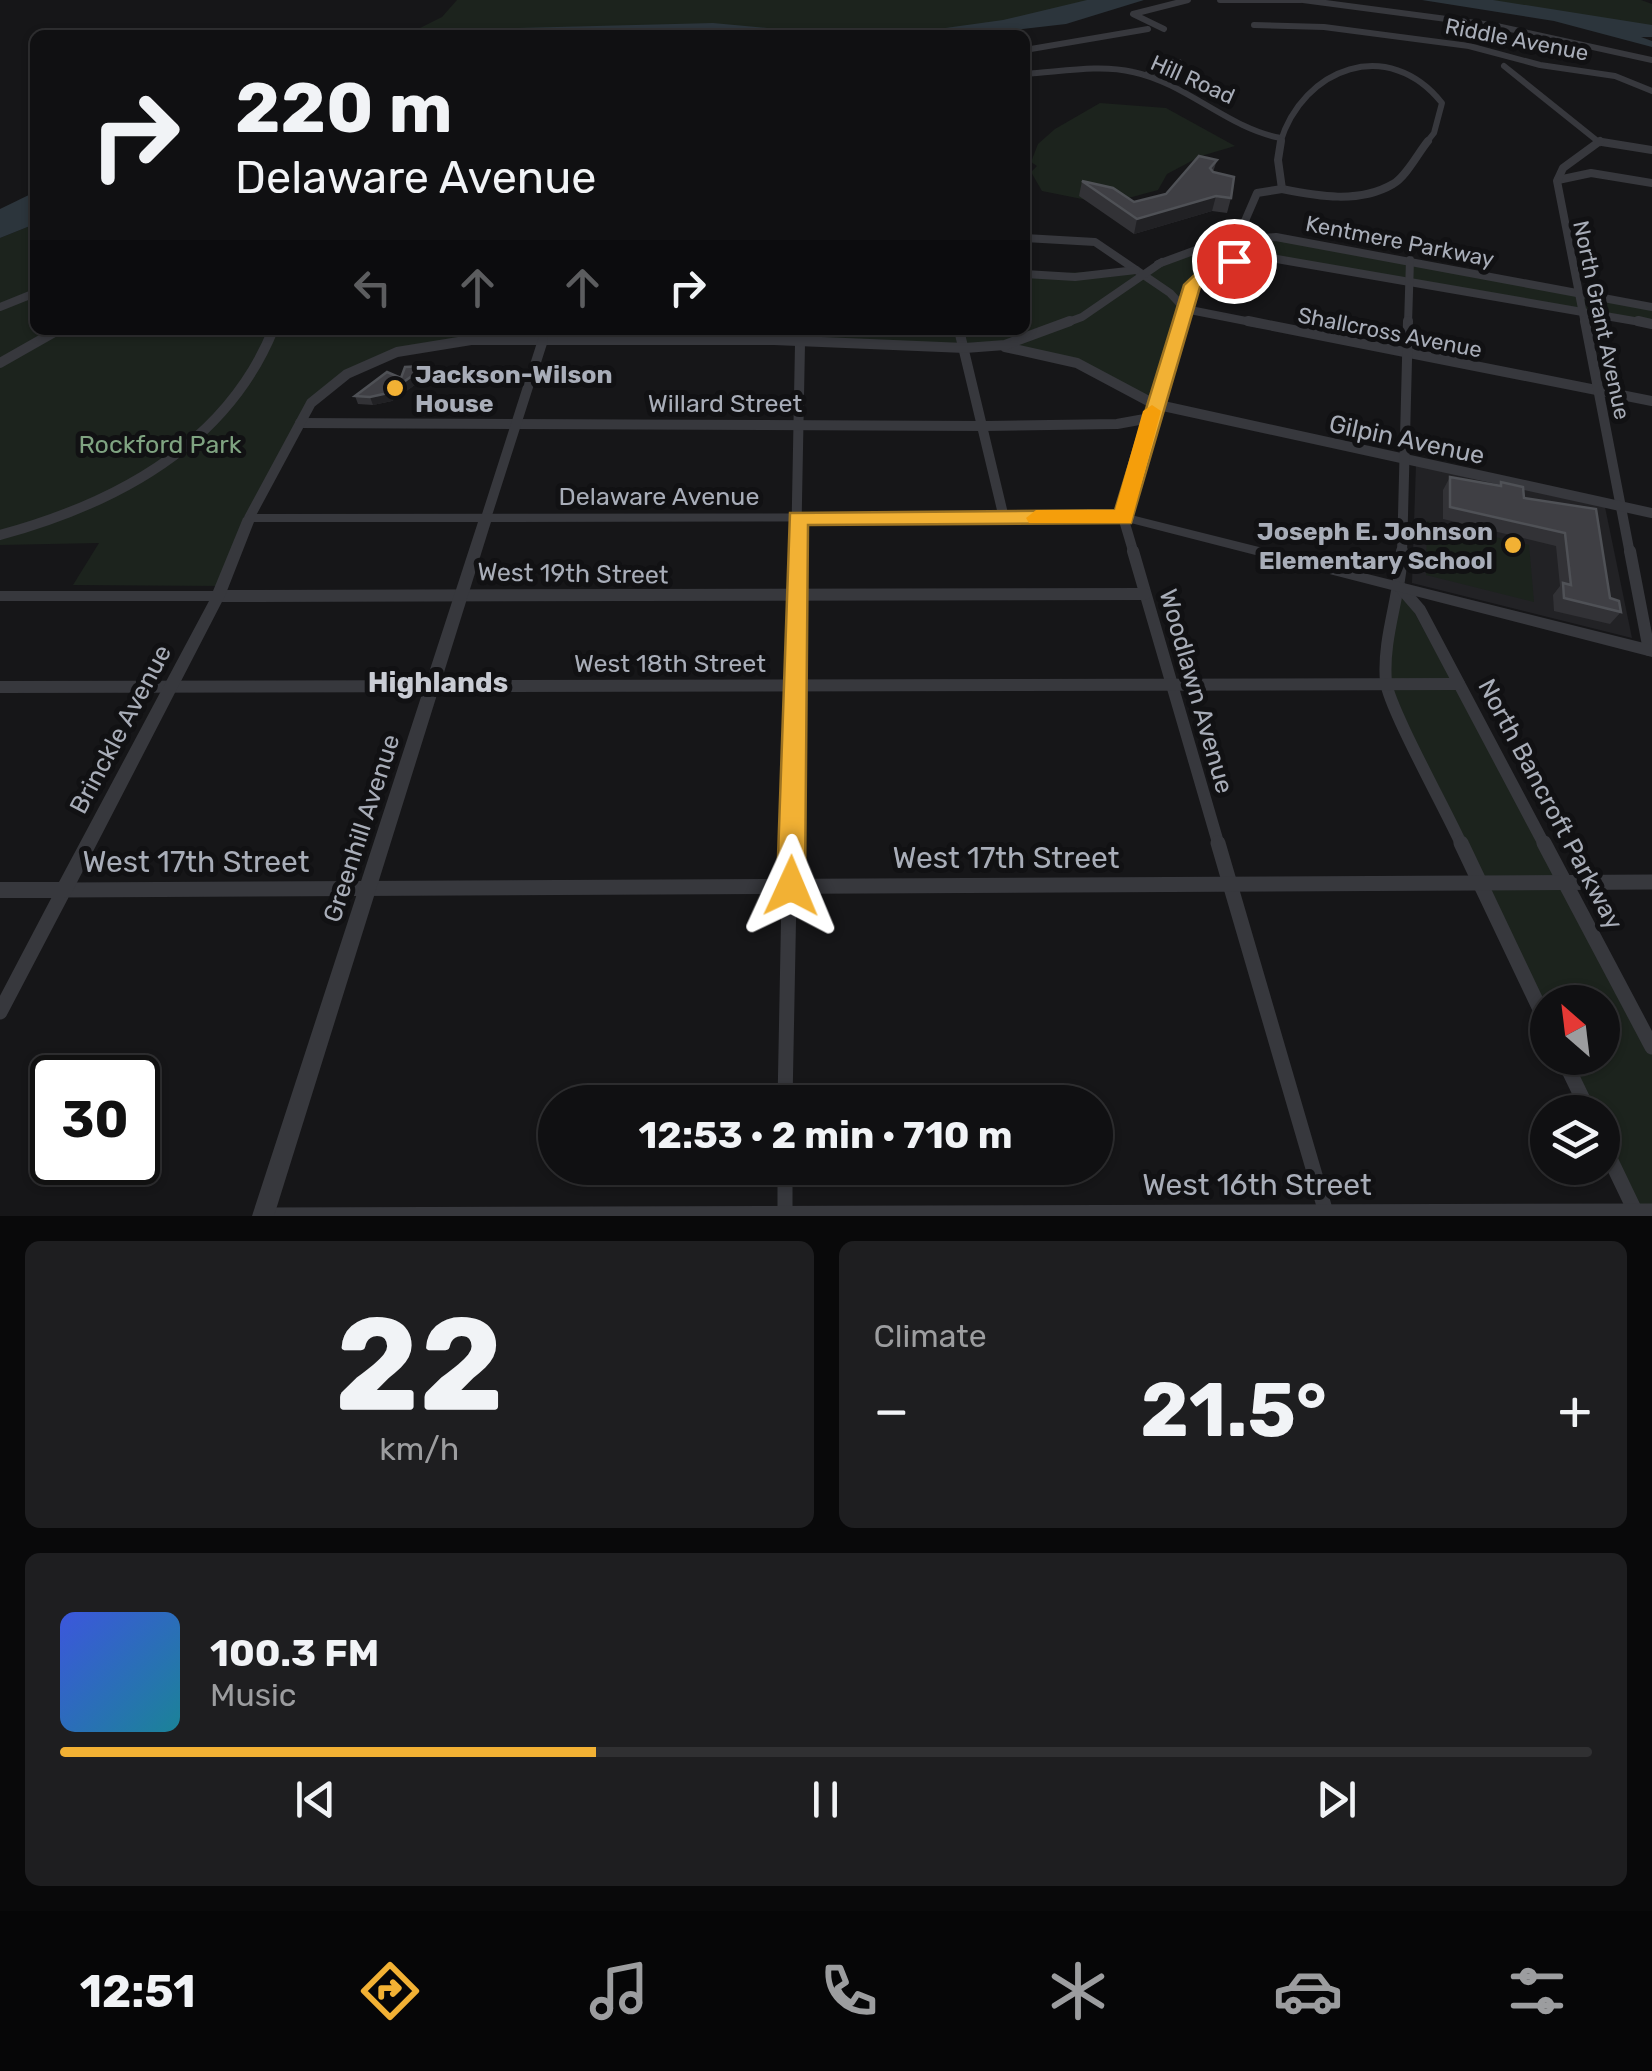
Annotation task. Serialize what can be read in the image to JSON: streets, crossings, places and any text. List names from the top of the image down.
{
  "streets": {
    "street": [
      "Riddle Avenue",
      "Hill Road",
      "Kentmere Parkway",
      "North Grant Avenue",
      "Shallcross Avenue",
      "Willard Street",
      "Gilpin Avenue",
      "Delaware Avenue",
      "West 19th Street",
      "West 18th Street",
      "Woodlawn Avenue",
      "Brinckle Avenue",
      "North Bancroft Parkway",
      "Greenhill Avenue",
      "West 17th Street",
      "West 16th Street"
    ]
  },
  "crossings": [
    ["Kentmere Parkway", "North Grant Avenue"],
    ["North Grant Avenue", "Shallcross Avenue"],
    ["North Grant Avenue", "Gilpin Avenue"],
    ["North Grant Avenue", "Delaware Avenue"],
    ["Willard Street", "Greenhill Avenue"],
    ["Delaware Avenue", "Woodlawn Avenue"],
    ["Delaware Avenue", "Brinckle Avenue"],
    ["Delaware Avenue", "North Bancroft Parkway"],
    ["Delaware Avenue", "Greenhill Avenue"],
    ["West 19th Street", "Woodlawn Avenue"],
    ["West 19th Street", "Brinckle Avenue"],
    ["West 19th Street", "Greenhill Avenue"],
    ["West 18th Street", "Woodlawn Avenue"],
    ["West 18th Street", "Brinckle Avenue"],
    ["West 18th Street", "North Bancroft Parkway"],
    ["West 18th Street", "Greenhill Avenue"],
    ["Woodlawn Avenue", "West 17th Street"],
    ["Woodlawn Avenue", "West 16th Street"],
    ["Brinckle Avenue", "West 17th Street"],
    ["North Bancroft Parkway", "West 17th Street"],
    ["Greenhill Avenue", "West 17th Street"],
    ["Greenhill Avenue", "West 16th Street"]
  ],
  "districts": ["Highlands"],
  "parks": ["Rockford Park"],
  "places": ["Jackson-Wilson House", "Joseph E. Johnson Elementary School"],
  "north": "top left",
  "page": {
    "turn": ["220 m", "Delaware Avenue"],
    "limit": "30",
    "trip": "12:53 · 2 min · 710 m",
    "tile": [
      ["22", "km/h"],
      "Climate"
    ],
    "heat": ["−", "21.5°", "+"],
    "song": ["100.3 FM", "Music"],
    "tabs": "12:51"
  }
}
